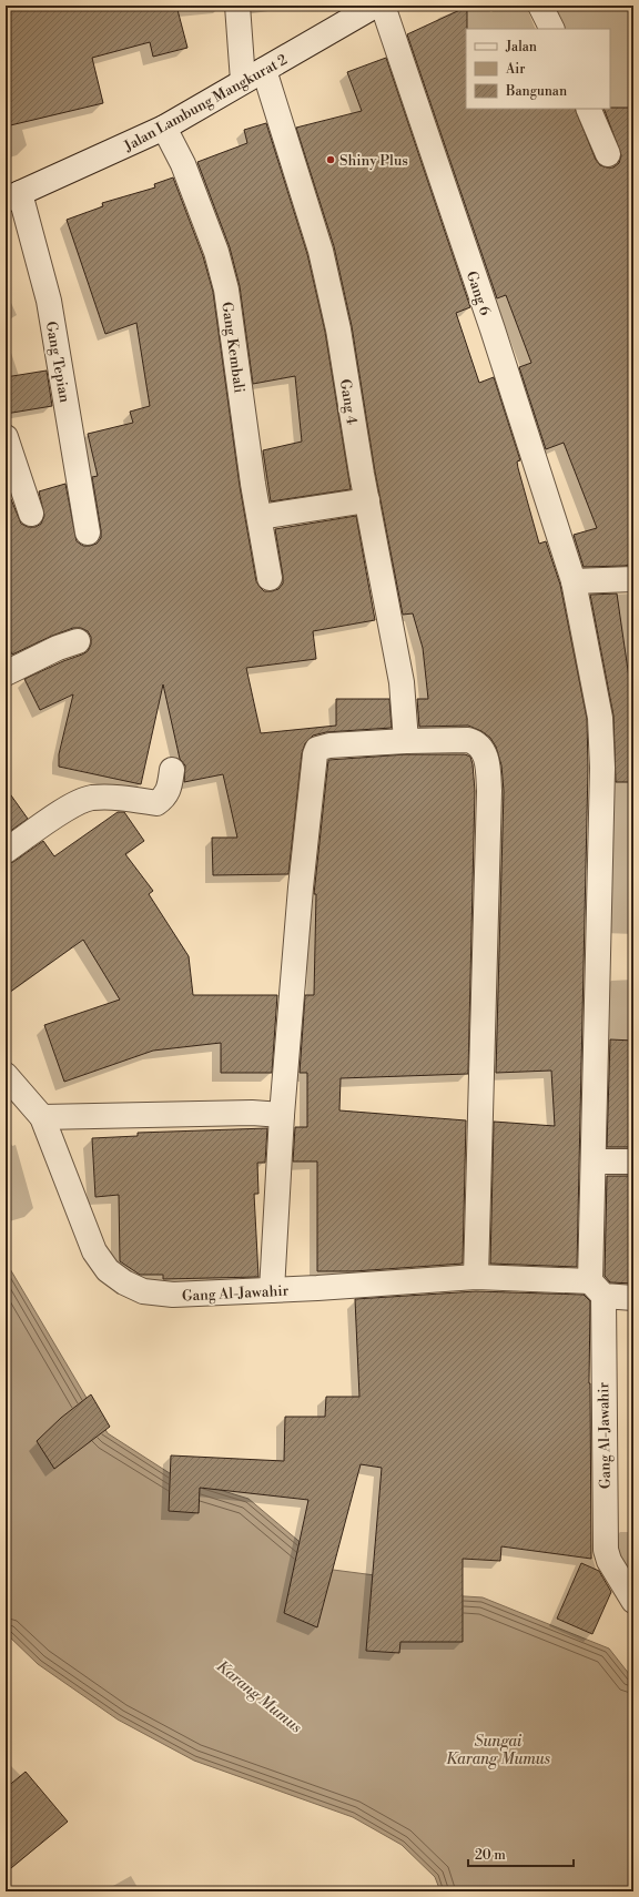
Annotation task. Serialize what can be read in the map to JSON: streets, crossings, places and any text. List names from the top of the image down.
{
  "streets": {
    "street": [
      "Jalan Lambung Mangkurat 2",
      "Gang 6",
      "Gang Kembali",
      "Gang Tepian",
      "Gang 4",
      "Gang Al-Jawahir"
    ]
  },
  "crossings": [
    ["Jalan Lambung Mangkurat 2", "Gang Kembali"],
    ["Jalan Lambung Mangkurat 2", "Gang Tepian"],
    ["Jalan Lambung Mangkurat 2", "Gang 4"],
    ["Gang 6", "Gang Al-Jawahir"]
  ],
  "water": ["Karang Mumus", "Sungai Karang Mumus"],
  "places": ["Shiny Plus"],
  "legend": ["Jalan", "Air", "Bangunan"],
  "scale_bar": "20 m"
}
